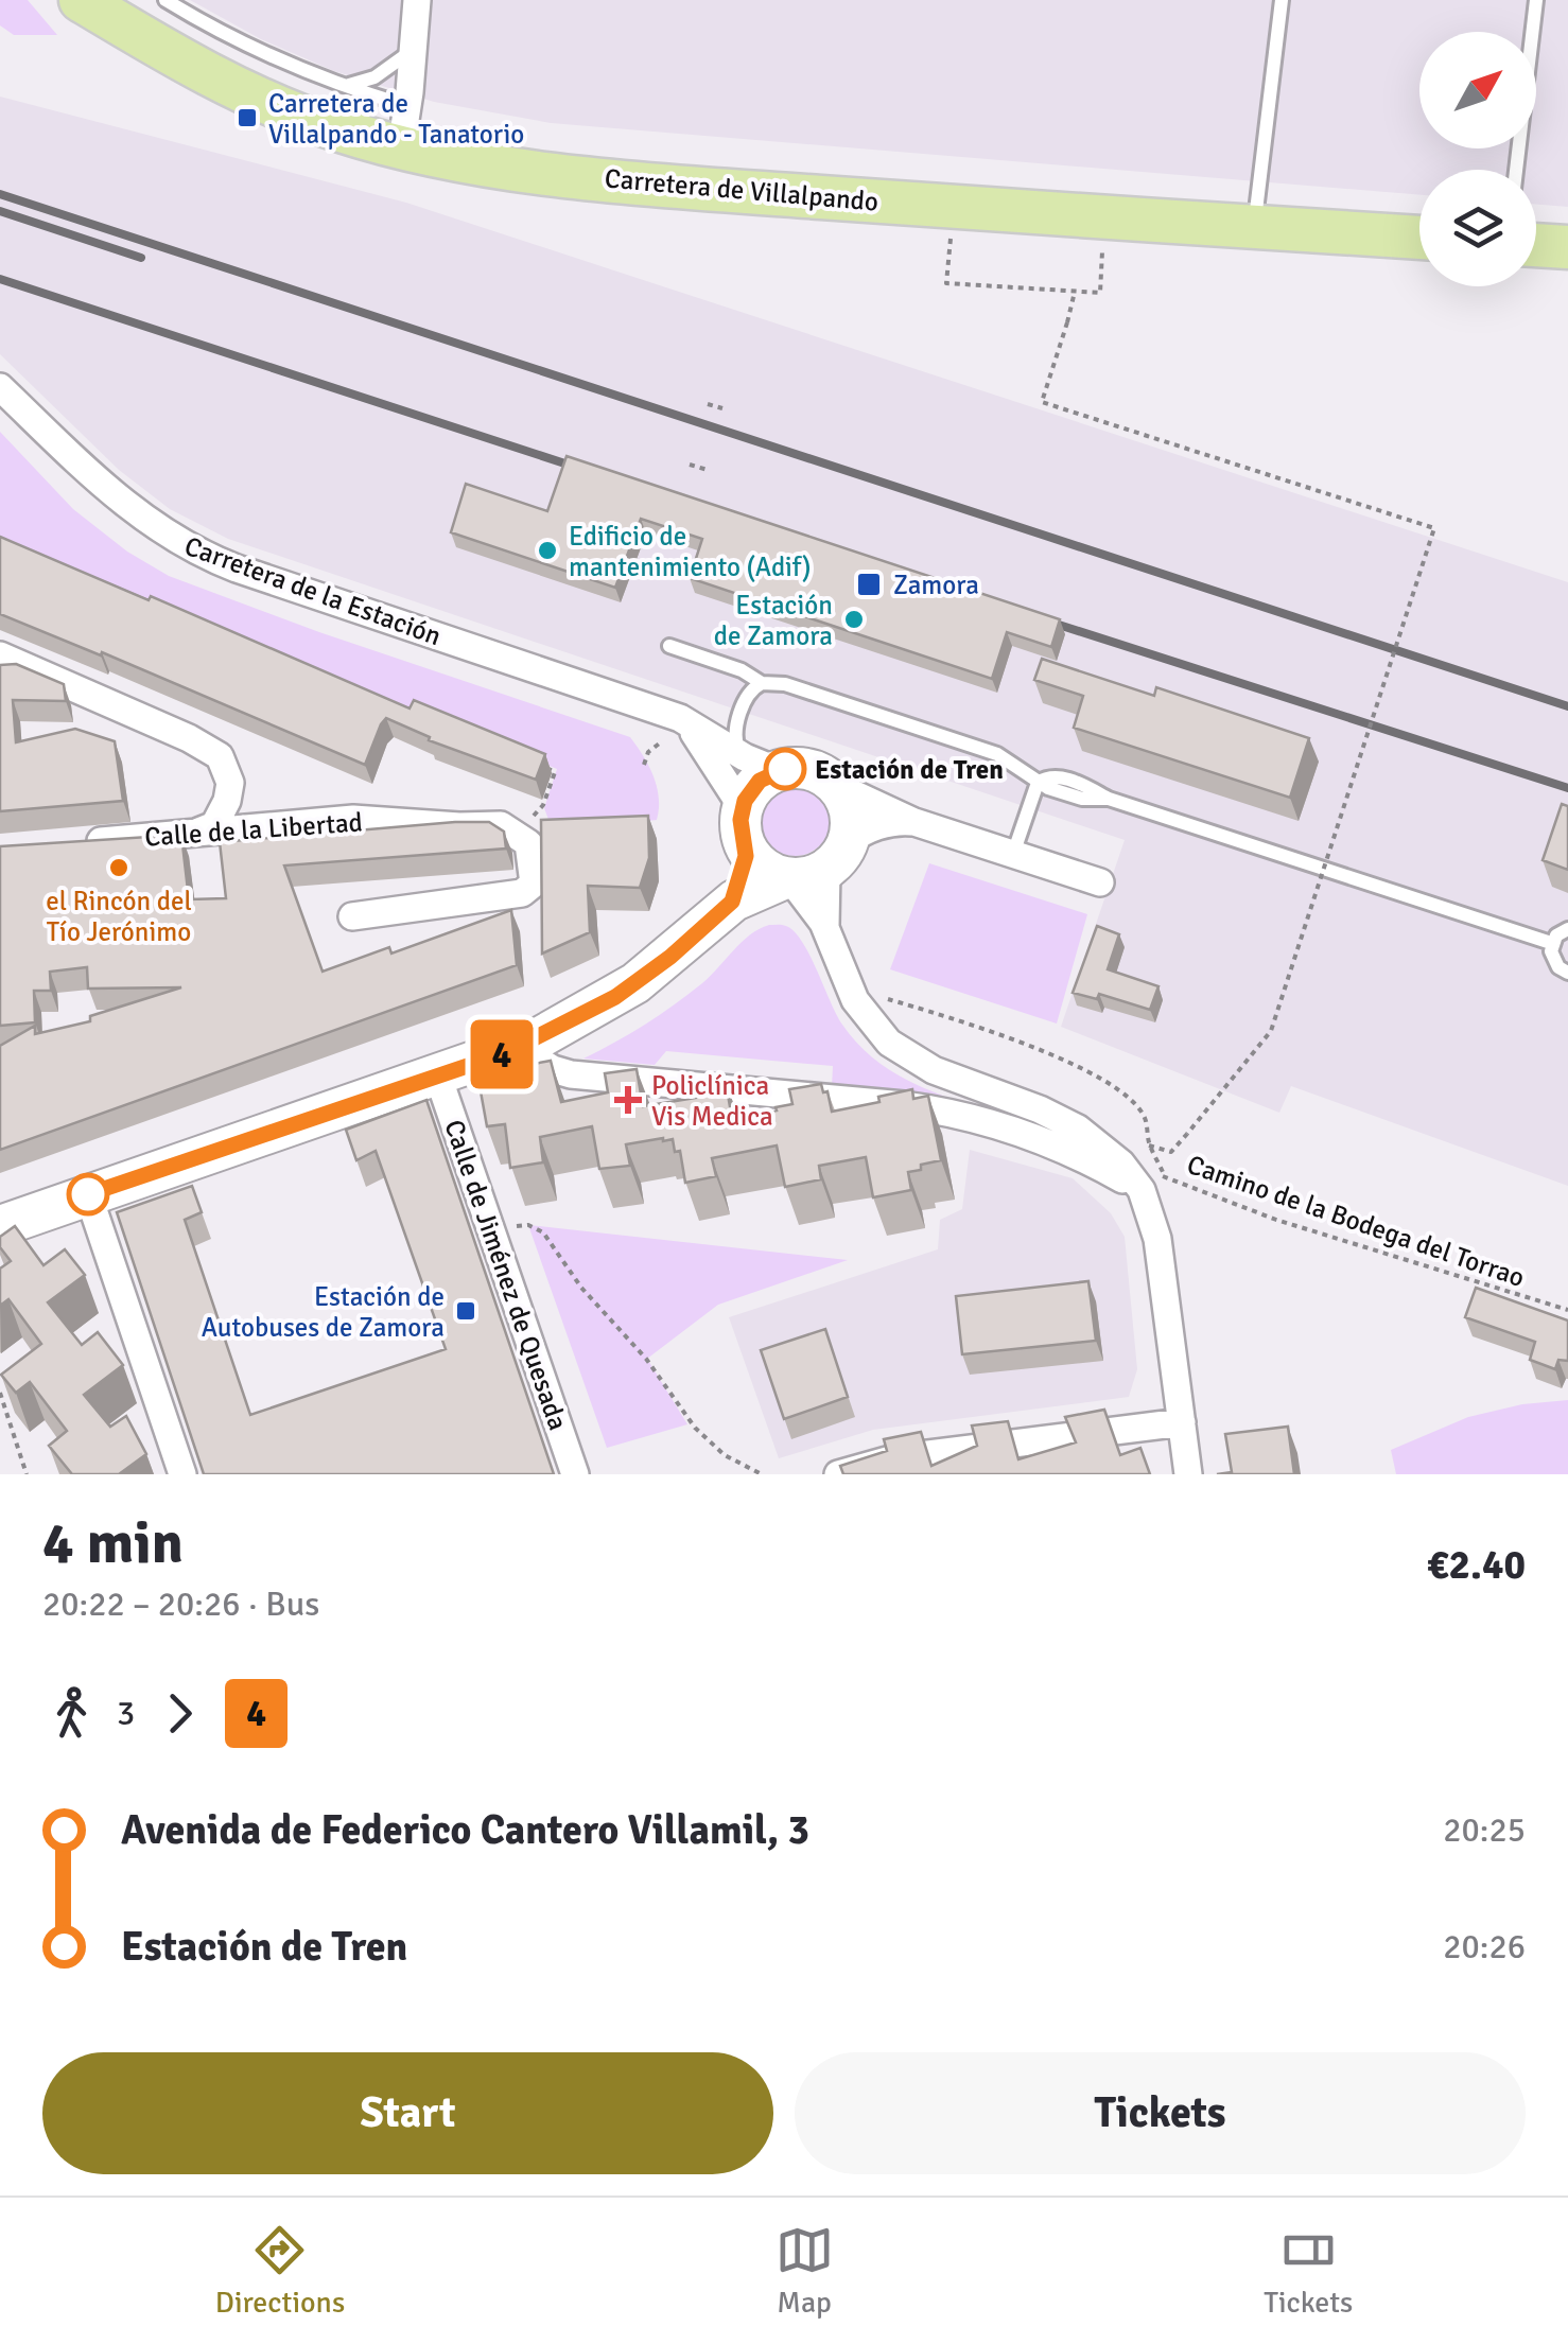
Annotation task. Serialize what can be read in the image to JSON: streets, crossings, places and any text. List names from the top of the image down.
{
  "streets": {
    "main road": ["Carretera de Villalpando"],
    "street": ["Carretera de la Estación", "Calle de la Libertad", "Calle de Jiménez de Quesada"],
    "path": ["Camino de la Bodega del Torrao"]
  },
  "places": {
    "transit": ["Carretera de Villalpando - Tanatorio", "Zamora", "Estación de Autobuses de Zamora"],
    "other": [
      "Edificio de mantenimiento (Adif)",
      "Estación de Zamora",
      "Estación de Tren",
      "el Rincón del Tío Jerónimo"
    ],
    "health": ["Policlínica Vis Medica"]
  },
  "lines": ["bus line 4"],
  "north": "top right",
  "page": {
    "on_map": "4",
    "heading": ["4 min", "20:22 – 20:26 · Bus", "€2.40"],
    "legs": ["3", "4"],
    "list": [
      {
        "name": "Avenida de Federico Cantero Villamil, 3",
        "value": "20:25"
      },
      {
        "name": "Estación de Tren",
        "value": "20:26"
      }
    ],
    "buttons": ["Start", "Tickets"],
    "tabs": ["Directions", "Map", "Tickets"]
  }
}
